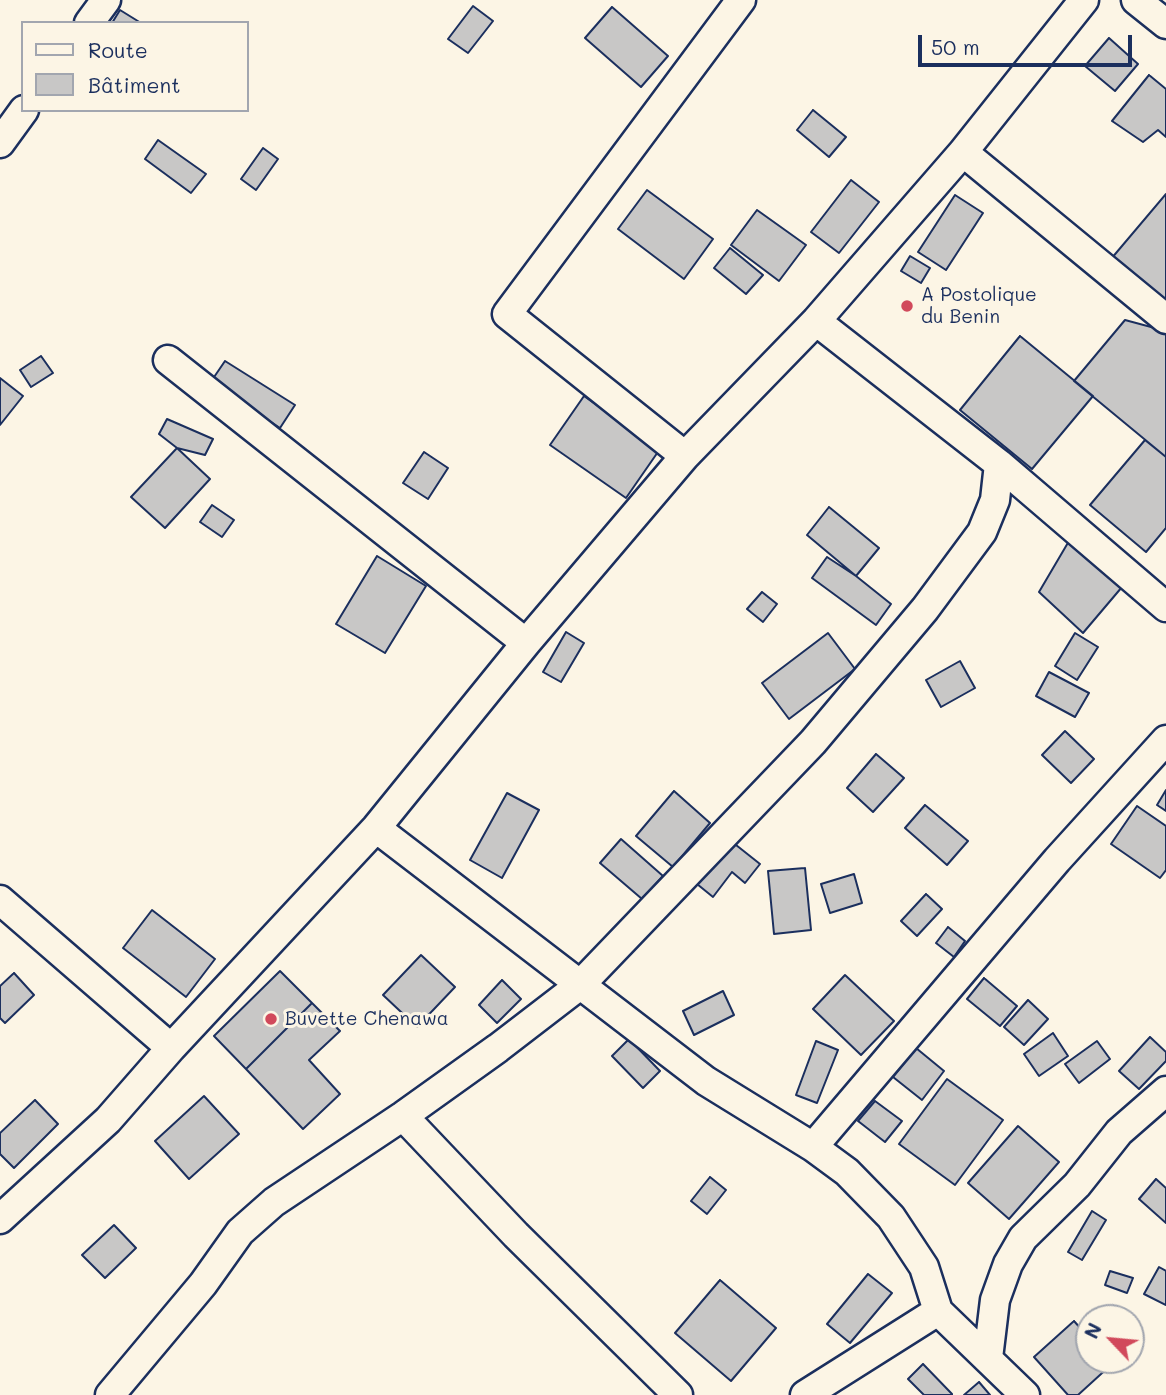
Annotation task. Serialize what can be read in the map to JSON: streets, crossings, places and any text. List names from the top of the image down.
{
  "places": ["A Postolique du Benin", "Buvette Chenawa"],
  "legend": ["Route", "Bâtiment"],
  "scale_bar": "50 m",
  "north": "top left"
}
